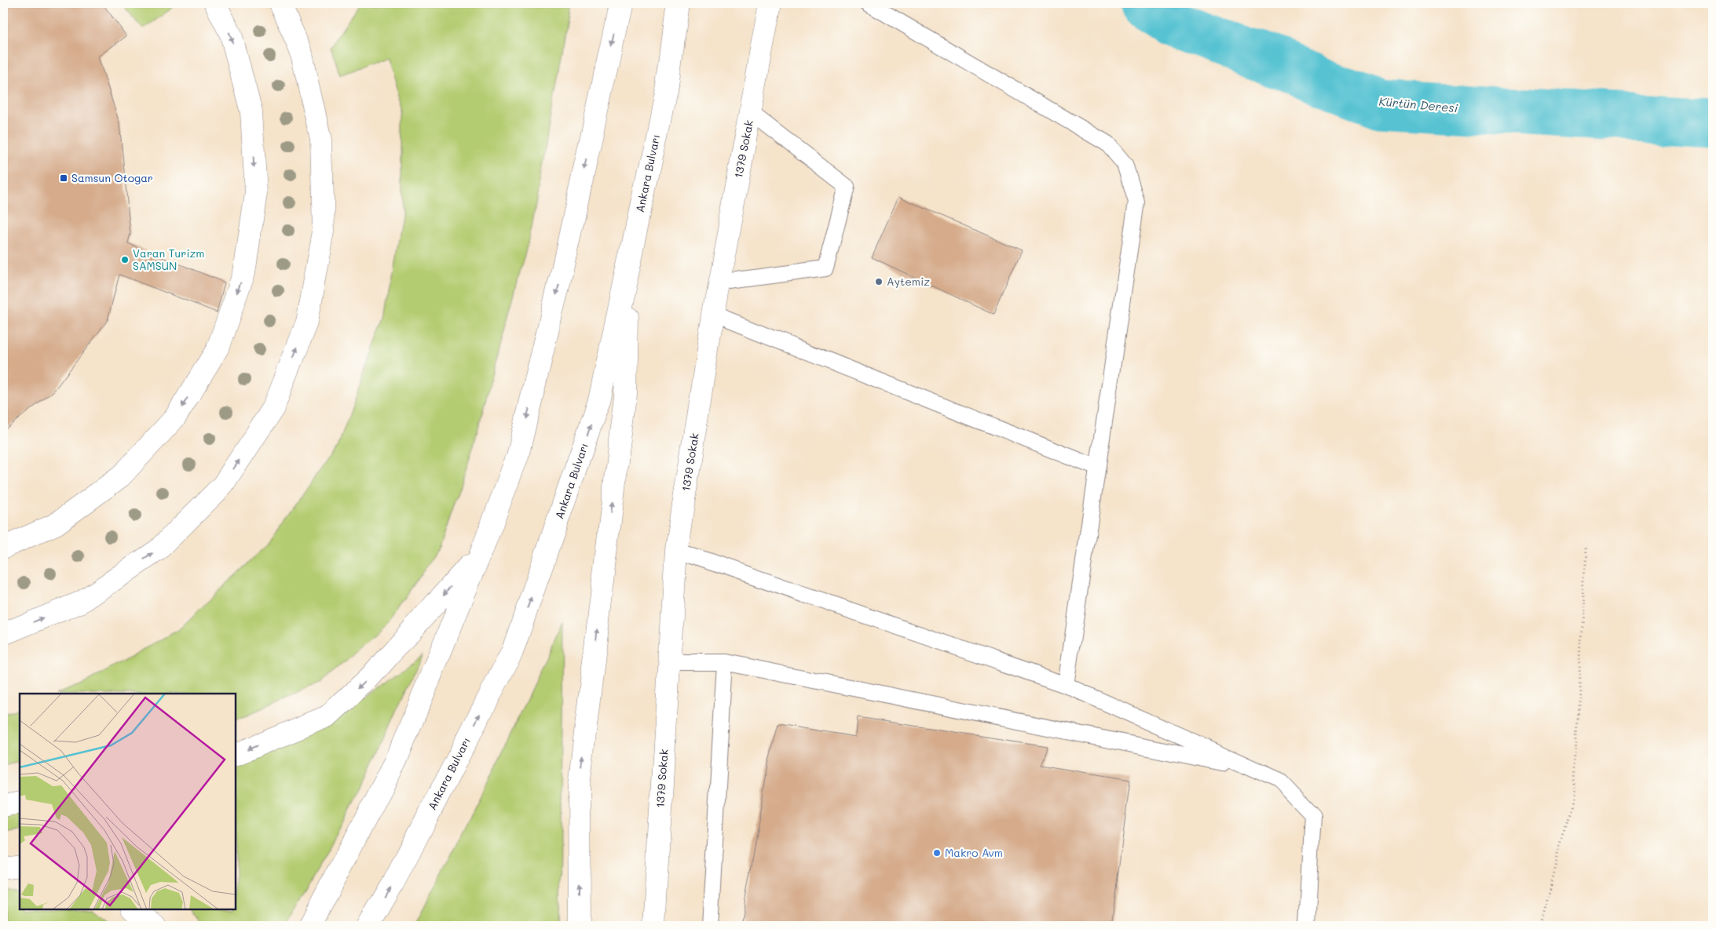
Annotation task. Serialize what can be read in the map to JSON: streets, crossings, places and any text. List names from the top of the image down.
{
  "streets": {
    "main road": ["1379 Sokak", "Ankara Bulvarı"]
  },
  "water": ["Kürtün Deresi"],
  "places": {
    "transit": ["Samsun Otogar"],
    "other": ["Varan Turizm SAMSUN", "Aytemiz", "Makro Avm"]
  }
}
